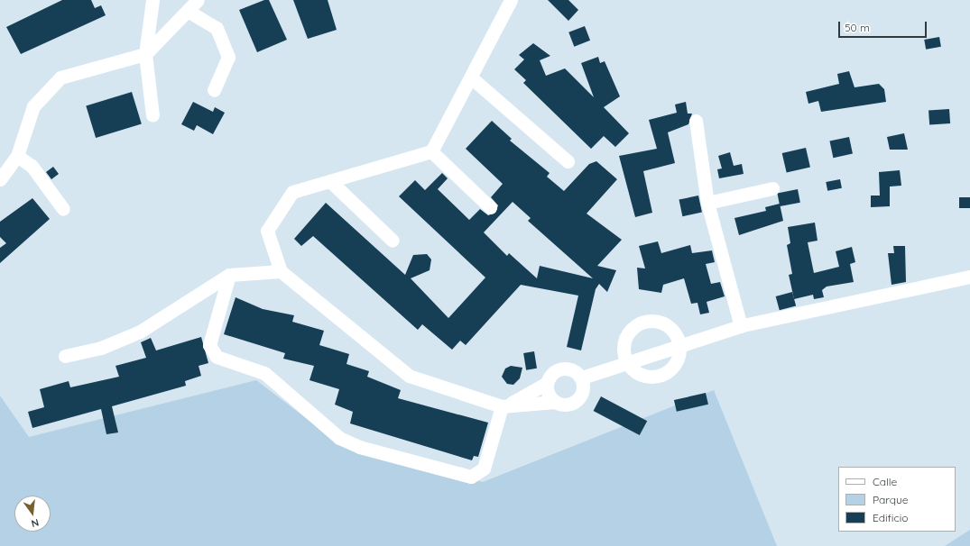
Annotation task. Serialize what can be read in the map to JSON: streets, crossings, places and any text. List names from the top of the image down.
{
  "legend": ["Calle", "Parque", "Edificio"],
  "scale_bar": "50 m",
  "north": "bottom"
}
